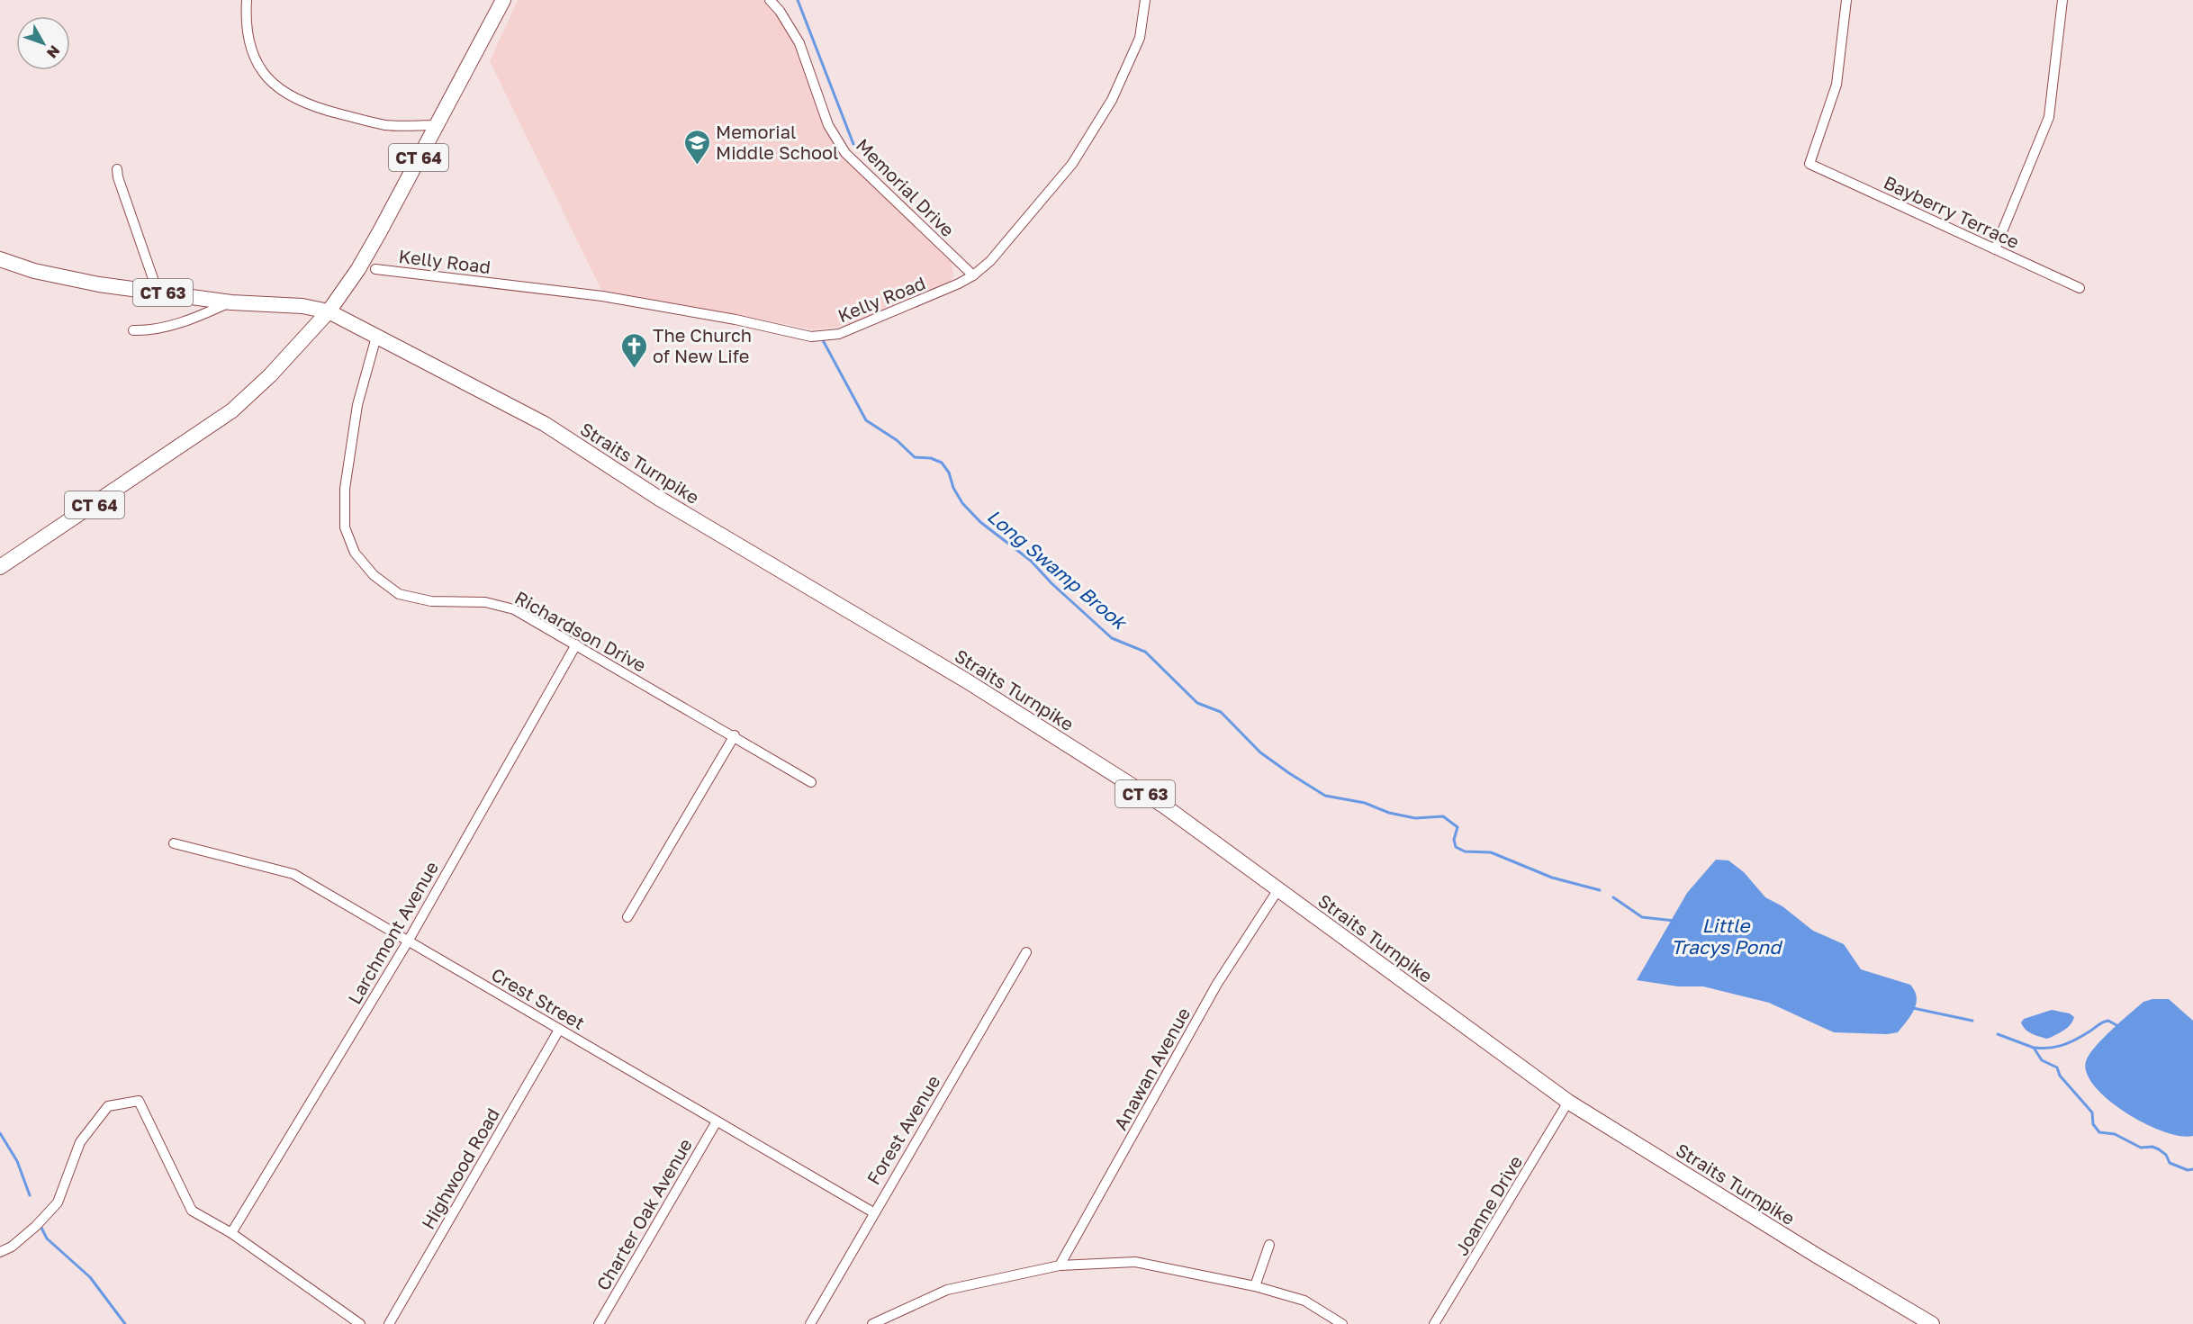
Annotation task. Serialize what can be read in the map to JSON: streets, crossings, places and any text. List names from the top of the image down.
{
  "streets": {
    "main road": ["CT 64", "CT 63", "Straits Turnpike"],
    "street": [
      "Memorial Drive",
      "Bayberry Terrace",
      "Kelly Road",
      "Richardson Drive",
      "Larchmont Avenue",
      "Crest Street",
      "Anawan Avenue",
      "Forest Avenue",
      "Highwood Road",
      "Joanne Drive",
      "Charter Oak Avenue"
    ]
  },
  "crossings": [
    ["CT 64", "Straits Turnpike"],
    ["Memorial Drive", "Kelly Road"],
    ["Straits Turnpike", "Richardson Drive"],
    ["Straits Turnpike", "Anawan Avenue"],
    ["Straits Turnpike", "Joanne Drive"],
    ["Richardson Drive", "Larchmont Avenue"],
    ["Larchmont Avenue", "Crest Street"],
    ["Crest Street", "Forest Avenue"],
    ["Crest Street", "Highwood Road"],
    ["Crest Street", "Charter Oak Avenue"]
  ],
  "water": ["Long Swamp Brook", "Little Tracys Pond"],
  "places": {
    "school or university": ["Memorial Middle School"],
    "church": ["The Church of New Life"]
  },
  "north": "bottom right"
}
